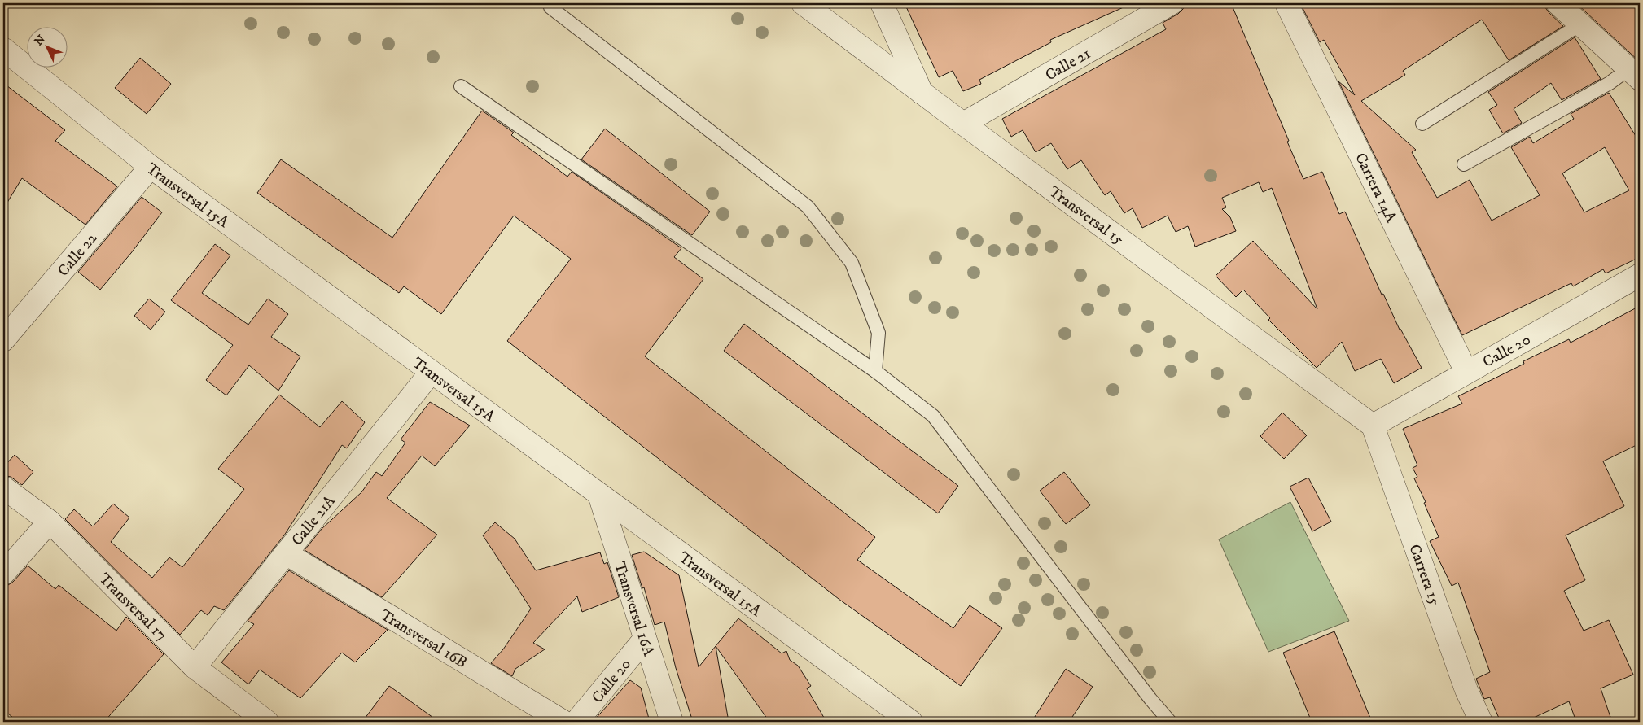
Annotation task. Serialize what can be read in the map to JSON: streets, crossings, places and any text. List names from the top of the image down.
{
  "streets": {
    "street": [
      "Calle 21",
      "Carrera 14A",
      "Transversal 15A",
      "Transversal 15",
      "Calle 22",
      "Calle 20",
      "Calle 21A",
      "Carrera 15",
      "Transversal 17",
      "Transversal 16A",
      "Transversal 16B"
    ]
  },
  "crossings": [
    ["Calle 21", "Transversal 15"],
    ["Carrera 14A", "Calle 20"],
    ["Transversal 15A", "Calle 22"],
    ["Transversal 15A", "Calle 21A"],
    ["Transversal 15A", "Transversal 16A"],
    ["Transversal 15", "Calle 20"],
    ["Transversal 15", "Carrera 15"],
    ["Calle 20", "Carrera 15"],
    ["Calle 20", "Transversal 16A"],
    ["Calle 21A", "Transversal 17"],
    ["Calle 21A", "Transversal 16B"]
  ],
  "north": "top left"
}
